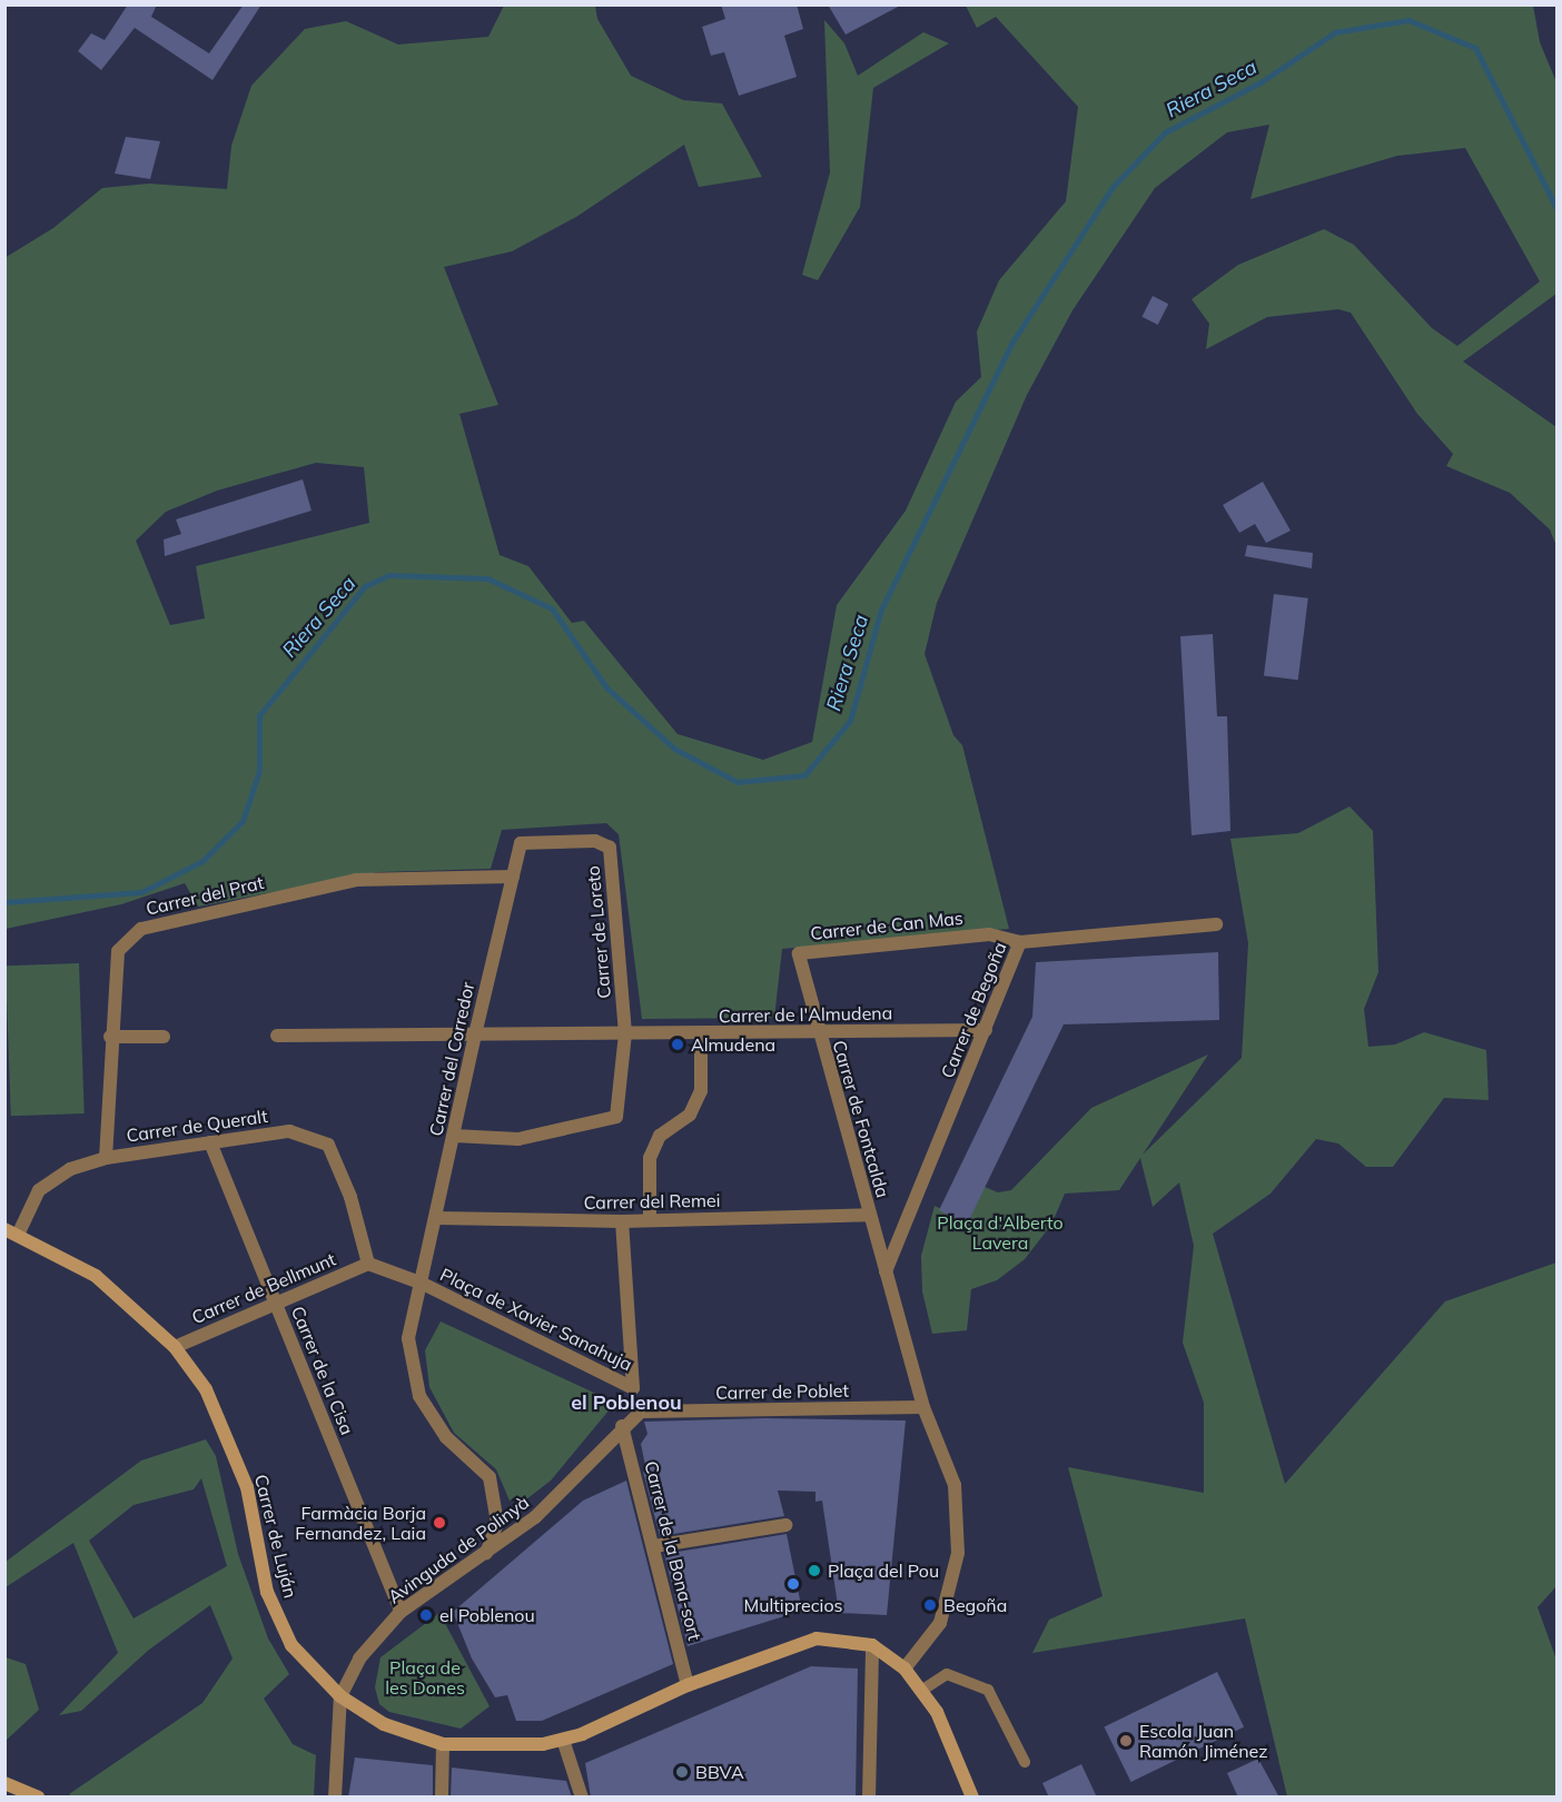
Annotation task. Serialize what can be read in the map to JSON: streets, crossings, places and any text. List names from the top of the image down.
{
  "streets": {
    "street": [
      "Carrer del Prat",
      "Carrer de Can Mas",
      "Carrer de Loreto",
      "Carrer de Begoña",
      "Carrer de l'Almudena",
      "Carrer del Corredor",
      "Carrer de Fontcalda",
      "Carrer de Queralt",
      "Carrer del Remei",
      "Carrer de Bellmunt",
      "Plaça de Xavier Sanahuja",
      "Carrer de la Cisa",
      "Carrer de Poblet",
      "Carrer de Luján",
      "Avinguda de Polinyà",
      "Carrer de la Bona-sort"
    ]
  },
  "crossings": [
    ["Carrer del Prat", "Carrer del Corredor"],
    ["Carrer del Prat", "Carrer de Queralt"],
    ["Carrer de Can Mas", "Carrer de Begoña"],
    ["Carrer de Can Mas", "Carrer de l'Almudena"],
    ["Carrer de Can Mas", "Carrer de Fontcalda"],
    ["Carrer de Loreto", "Carrer de l'Almudena"],
    ["Carrer de Loreto", "Carrer del Corredor"],
    ["Carrer de Begoña", "Carrer de l'Almudena"],
    ["Carrer de l'Almudena", "Carrer del Corredor"],
    ["Carrer de l'Almudena", "Carrer de Fontcalda"],
    ["Carrer del Corredor", "Carrer del Remei"],
    ["Carrer del Corredor", "Plaça de Xavier Sanahuja"],
    ["Carrer de Fontcalda", "Carrer del Remei"],
    ["Carrer de Queralt", "Carrer de Bellmunt"],
    ["Carrer de Queralt", "Plaça de Xavier Sanahuja"],
    ["Carrer de Queralt", "Carrer de la Cisa"],
    ["Carrer de Queralt", "Carrer de Luján"],
    ["Carrer del Remei", "Plaça de Xavier Sanahuja"],
    ["Carrer de Bellmunt", "Plaça de Xavier Sanahuja"],
    ["Carrer de Bellmunt", "Carrer de la Cisa"],
    ["Carrer de Bellmunt", "Carrer de Luján"],
    ["Plaça de Xavier Sanahuja", "Avinguda de Polinyà"],
    ["Carrer de la Cisa", "Avinguda de Polinyà"],
    ["Carrer de Poblet", "Avinguda de Polinyà"],
    ["Carrer de Luján", "Avinguda de Polinyà"],
    ["Avinguda de Polinyà", "Carrer de la Bona-sort"]
  ],
  "districts": ["el Poblenou"],
  "water": ["Riera Seca"],
  "parks": ["Plaça d'Alberto Lavera", "Plaça de les Dones"],
  "places": [
    "Almudena",
    "Farmàcia Borja Fernandez, Laia",
    "Plaça del Pou",
    "Multiprecios",
    "Begoña",
    "el Poblenou",
    "Escola Juan Ramón Jiménez",
    "BBVA"
  ]
}
